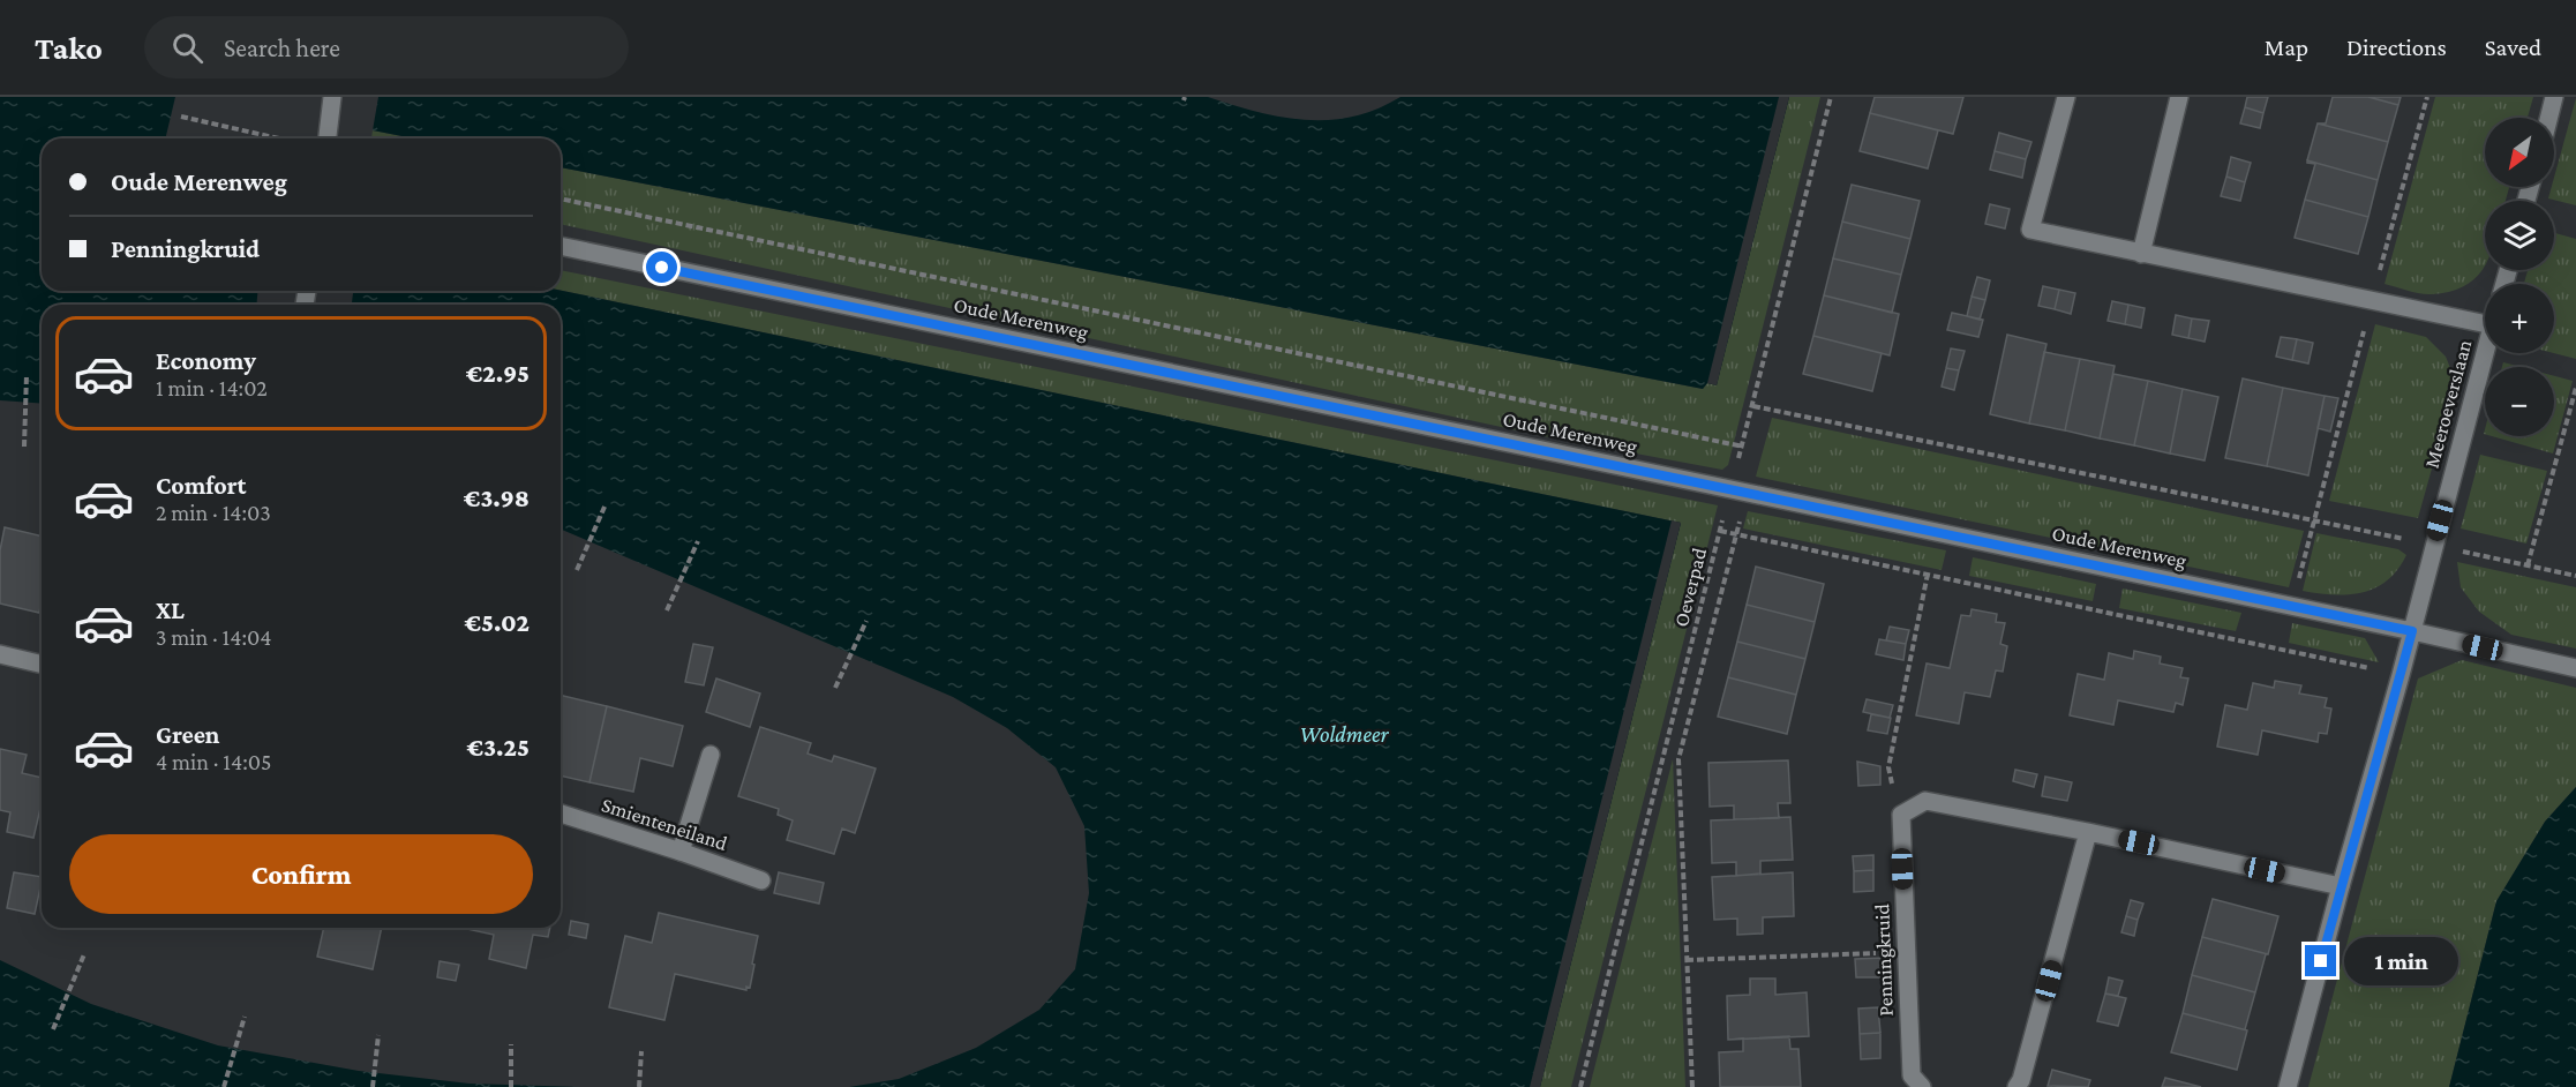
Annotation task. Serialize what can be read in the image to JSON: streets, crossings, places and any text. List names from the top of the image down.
{
  "streets": {
    "street": [
      "Oude Merenweg",
      "Meeroeverslaan",
      "Smienteneiland",
      "Penningkruid"
    ],
    "path": ["Oeverpad"]
  },
  "crossings": [
    ["Oude Merenweg", "Meeroeverslaan"],
    ["Oude Merenweg", "Oeverpad"]
  ],
  "water": ["Woldmeer"],
  "north": "bottom left",
  "page": {
    "header": "Tako",
    "search": "Search here",
    "nav": ["Map", "Directions", "Saved"],
    "map_buttons": ["+", "−"],
    "banner": ["Oude Merenweg", "Penningkruid"],
    "list": [
      {
        "name": "Economy",
        "note": "1 min · 14:02",
        "value": "€2.95"
      },
      {
        "name": "Comfort",
        "note": "2 min · 14:03",
        "value": "€3.98"
      },
      {
        "name": "XL",
        "note": "3 min · 14:04",
        "value": "€5.02"
      },
      {
        "name": "Green",
        "note": "4 min · 14:05",
        "value": "€3.25"
      }
    ],
    "buttons": "Confirm",
    "bubble": "1 min"
  }
}
